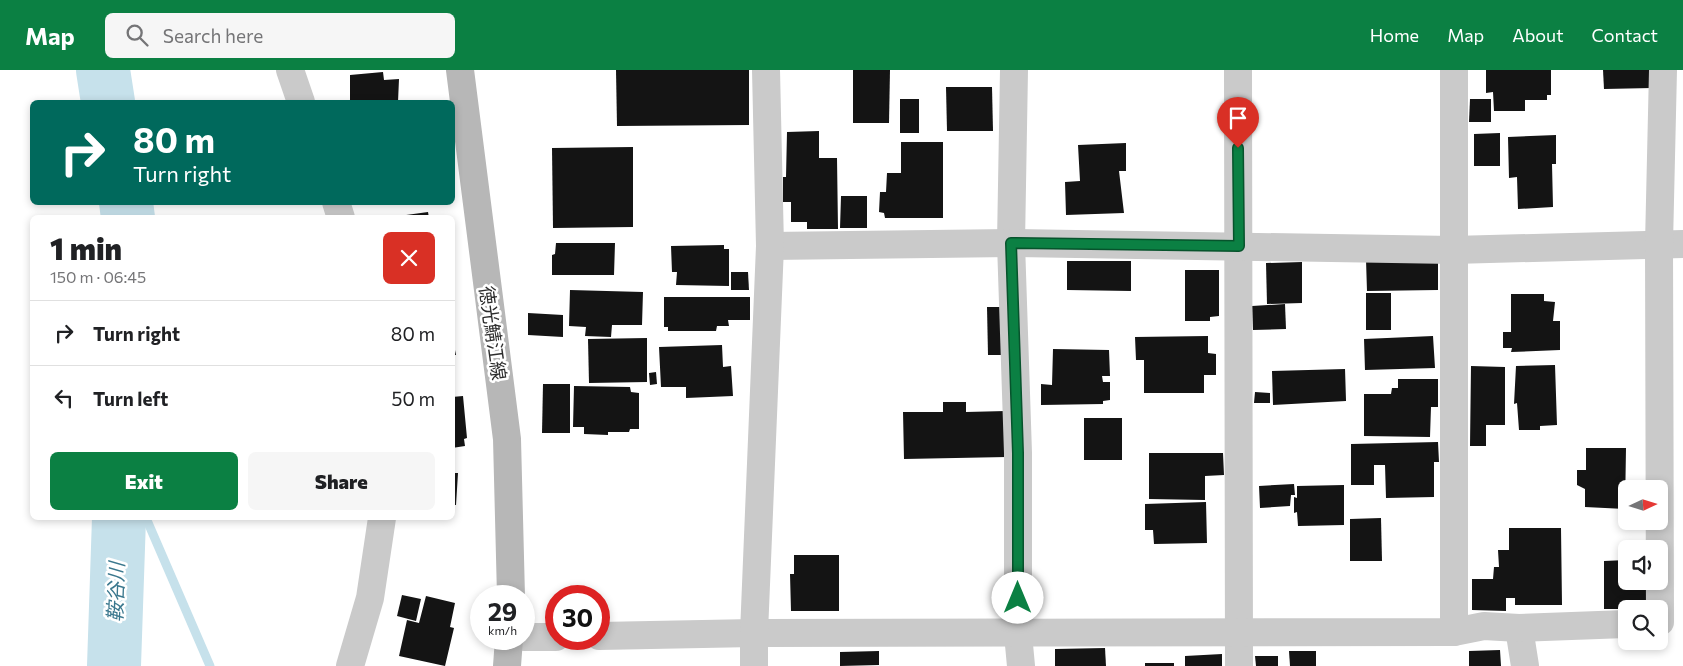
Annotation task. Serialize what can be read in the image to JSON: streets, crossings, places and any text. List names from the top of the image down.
{
  "streets": {
    "main road": ["徳光鯖江線"]
  },
  "water": ["鞍谷川"],
  "north": "right",
  "page": {
    "header": "Map",
    "search": "Search here",
    "nav": [
      "Home",
      "Map",
      "About",
      "Contact"
    ],
    "turn": ["80 m", "Turn right"],
    "heading": ["1 min", "150 m · 06:45"],
    "list": [
      {
        "name": "Turn right",
        "value": "80 m"
      },
      {
        "name": "Turn left",
        "value": "50 m"
      }
    ],
    "buttons": ["Exit", "Share"],
    "speed": "29 km/h",
    "limit": "30"
  }
}
